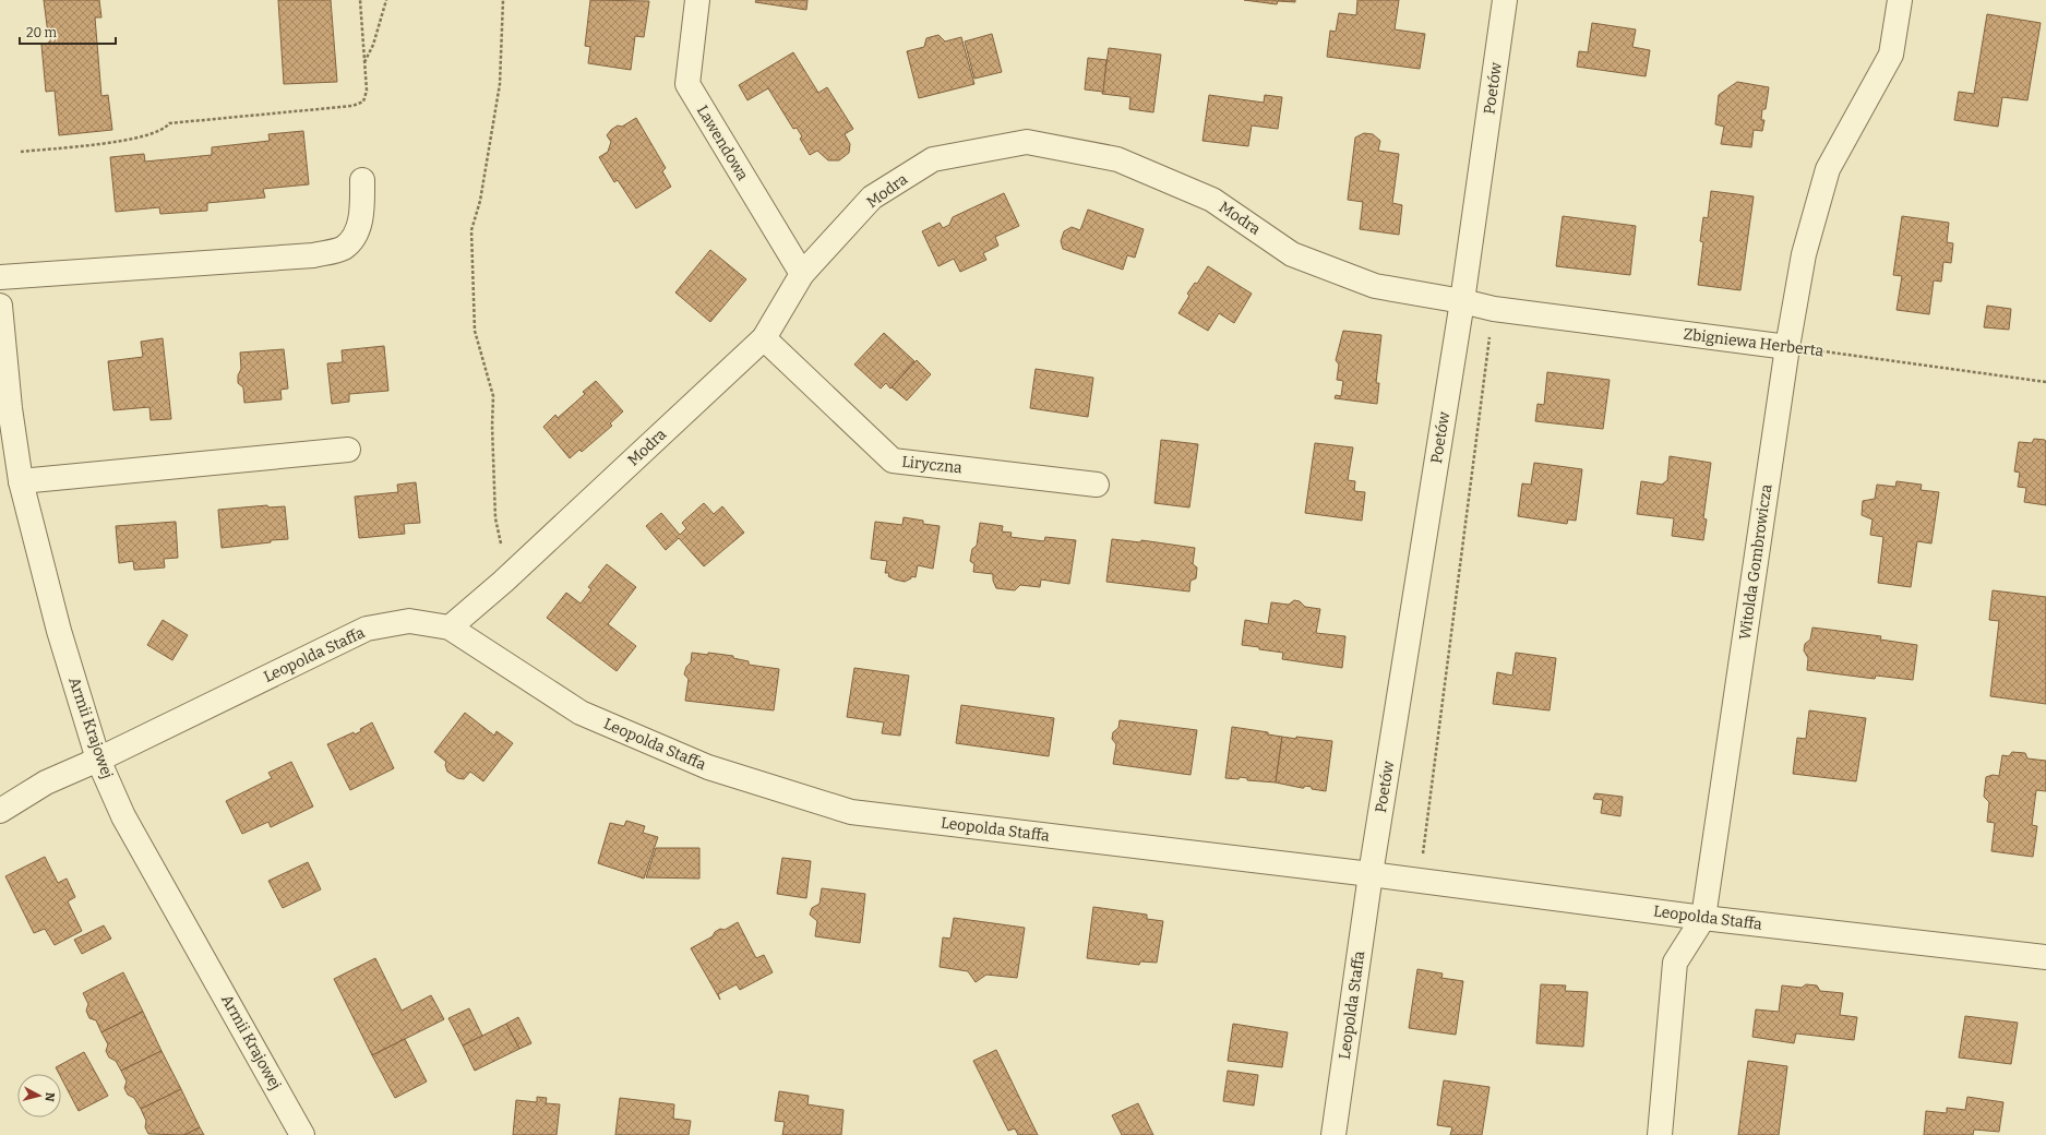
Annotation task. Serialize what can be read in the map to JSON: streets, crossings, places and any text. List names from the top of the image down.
{
  "streets": {
    "street": [
      "Poetów",
      "Lawendowa",
      "Modra",
      "Zbigniewa Herberta",
      "Liryczna",
      "Witolda Gombrowicza",
      "Leopolda Staffa",
      "Armii Krajowej"
    ]
  },
  "crossings": [
    ["Poetów", "Modra"],
    ["Poetów", "Zbigniewa Herberta"],
    ["Poetów", "Leopolda Staffa"],
    ["Lawendowa", "Modra"],
    ["Modra", "Zbigniewa Herberta"],
    ["Modra", "Liryczna"],
    ["Modra", "Leopolda Staffa"],
    ["Zbigniewa Herberta", "Witolda Gombrowicza"],
    ["Witolda Gombrowicza", "Leopolda Staffa"],
    ["Leopolda Staffa", "Armii Krajowej"]
  ],
  "scale_bar": "20 m",
  "north": "right"
}
